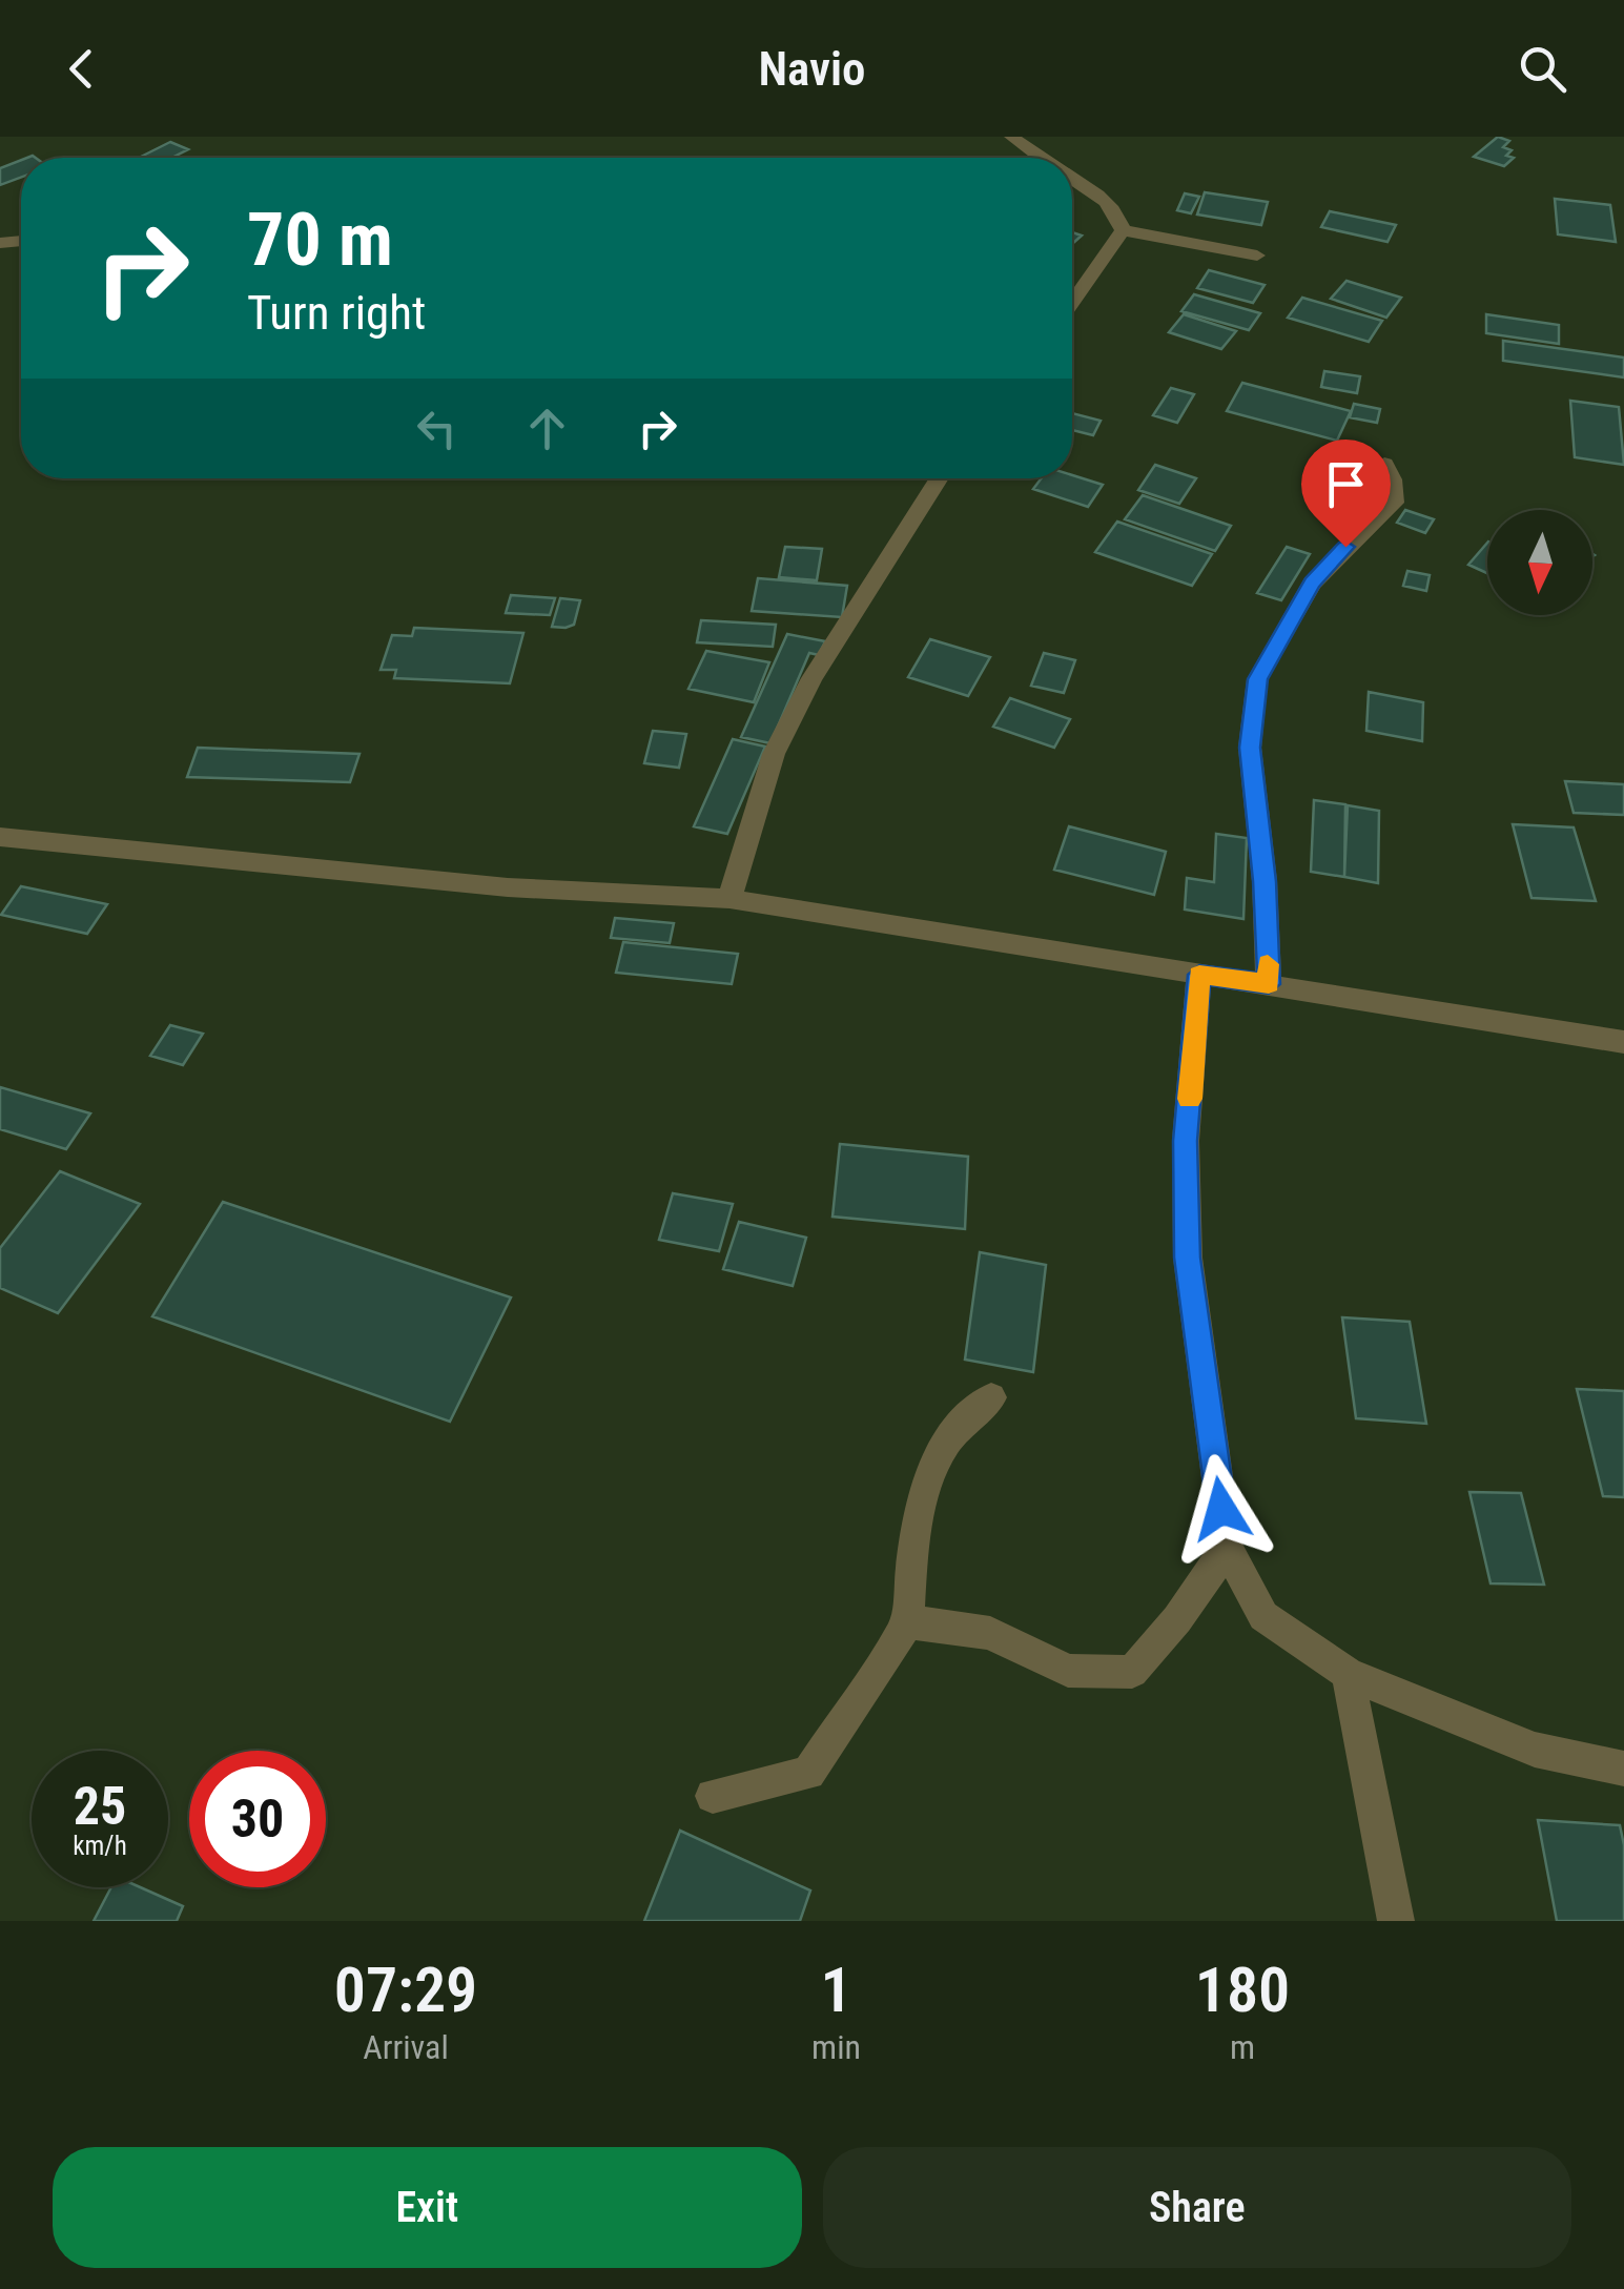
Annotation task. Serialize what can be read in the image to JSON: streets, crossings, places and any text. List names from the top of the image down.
{
  "north": "bottom",
  "page": {
    "header": "Navio",
    "turn": ["70 m", "Turn right"],
    "speed": "25 km/h",
    "limit": "30",
    "eta": [
      "07:29",
      "Arrival",
      "1",
      "min",
      "180",
      "m"
    ],
    "buttons": ["Exit", "Share"]
  }
}
